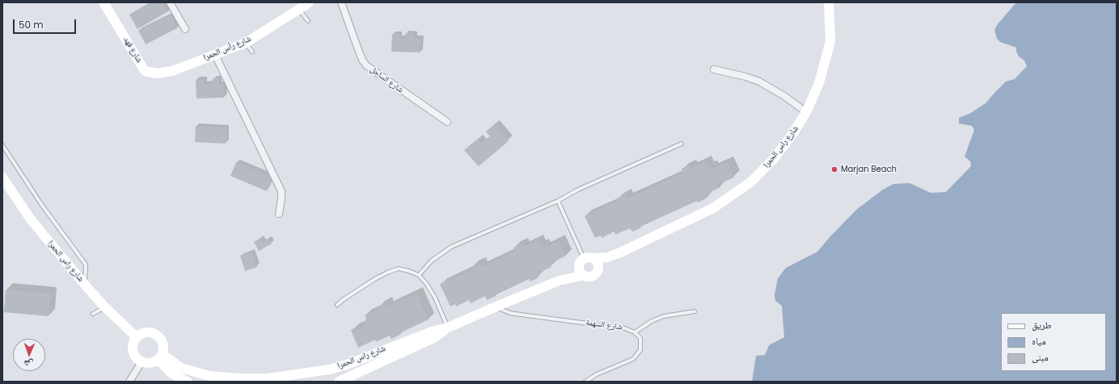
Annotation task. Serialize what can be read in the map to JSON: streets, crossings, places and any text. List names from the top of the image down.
{
  "streets": {
    "street": [
      "شارع رأس الحمرا",
      "شارع فهد",
      "شارع الساحل",
      "شارع راس الحمرا"
    ],
    "lane": ["شارع السهمة"]
  },
  "crossings": [
    ["شارع رأس الحمرا", "شارع فهد"],
    ["شارع راس الحمرا", "شارع السهمة"]
  ],
  "places": ["Marjan Beach"],
  "legend": ["طريق", "مياه", "مبنى"],
  "scale_bar": "50 m",
  "north": "bottom"
}
